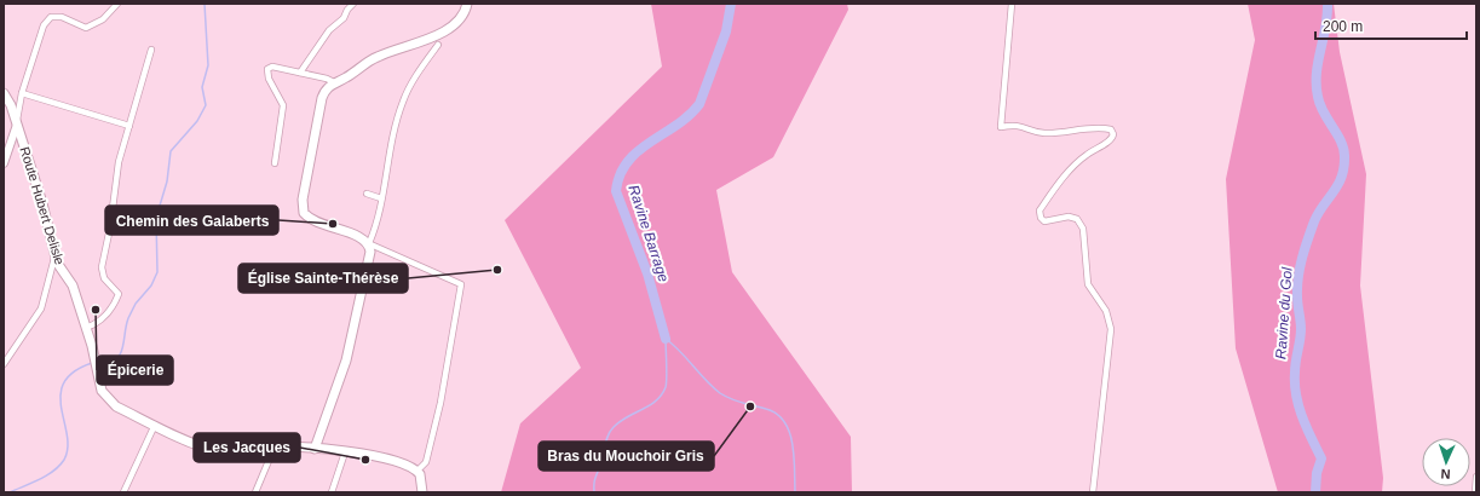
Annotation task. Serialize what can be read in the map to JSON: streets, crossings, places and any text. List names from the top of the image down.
{
  "streets": {
    "main road": ["Route Hubert Delisle"]
  },
  "water": ["Ravine Barrage", "Ravine du Gol"],
  "places": [
    "Chemin des Galaberts",
    "Église Sainte-Thérèse",
    "Épicerie",
    "Bras du Mouchoir Gris",
    "Les Jacques"
  ],
  "scale_bar": "200 m",
  "north": "bottom"
}
